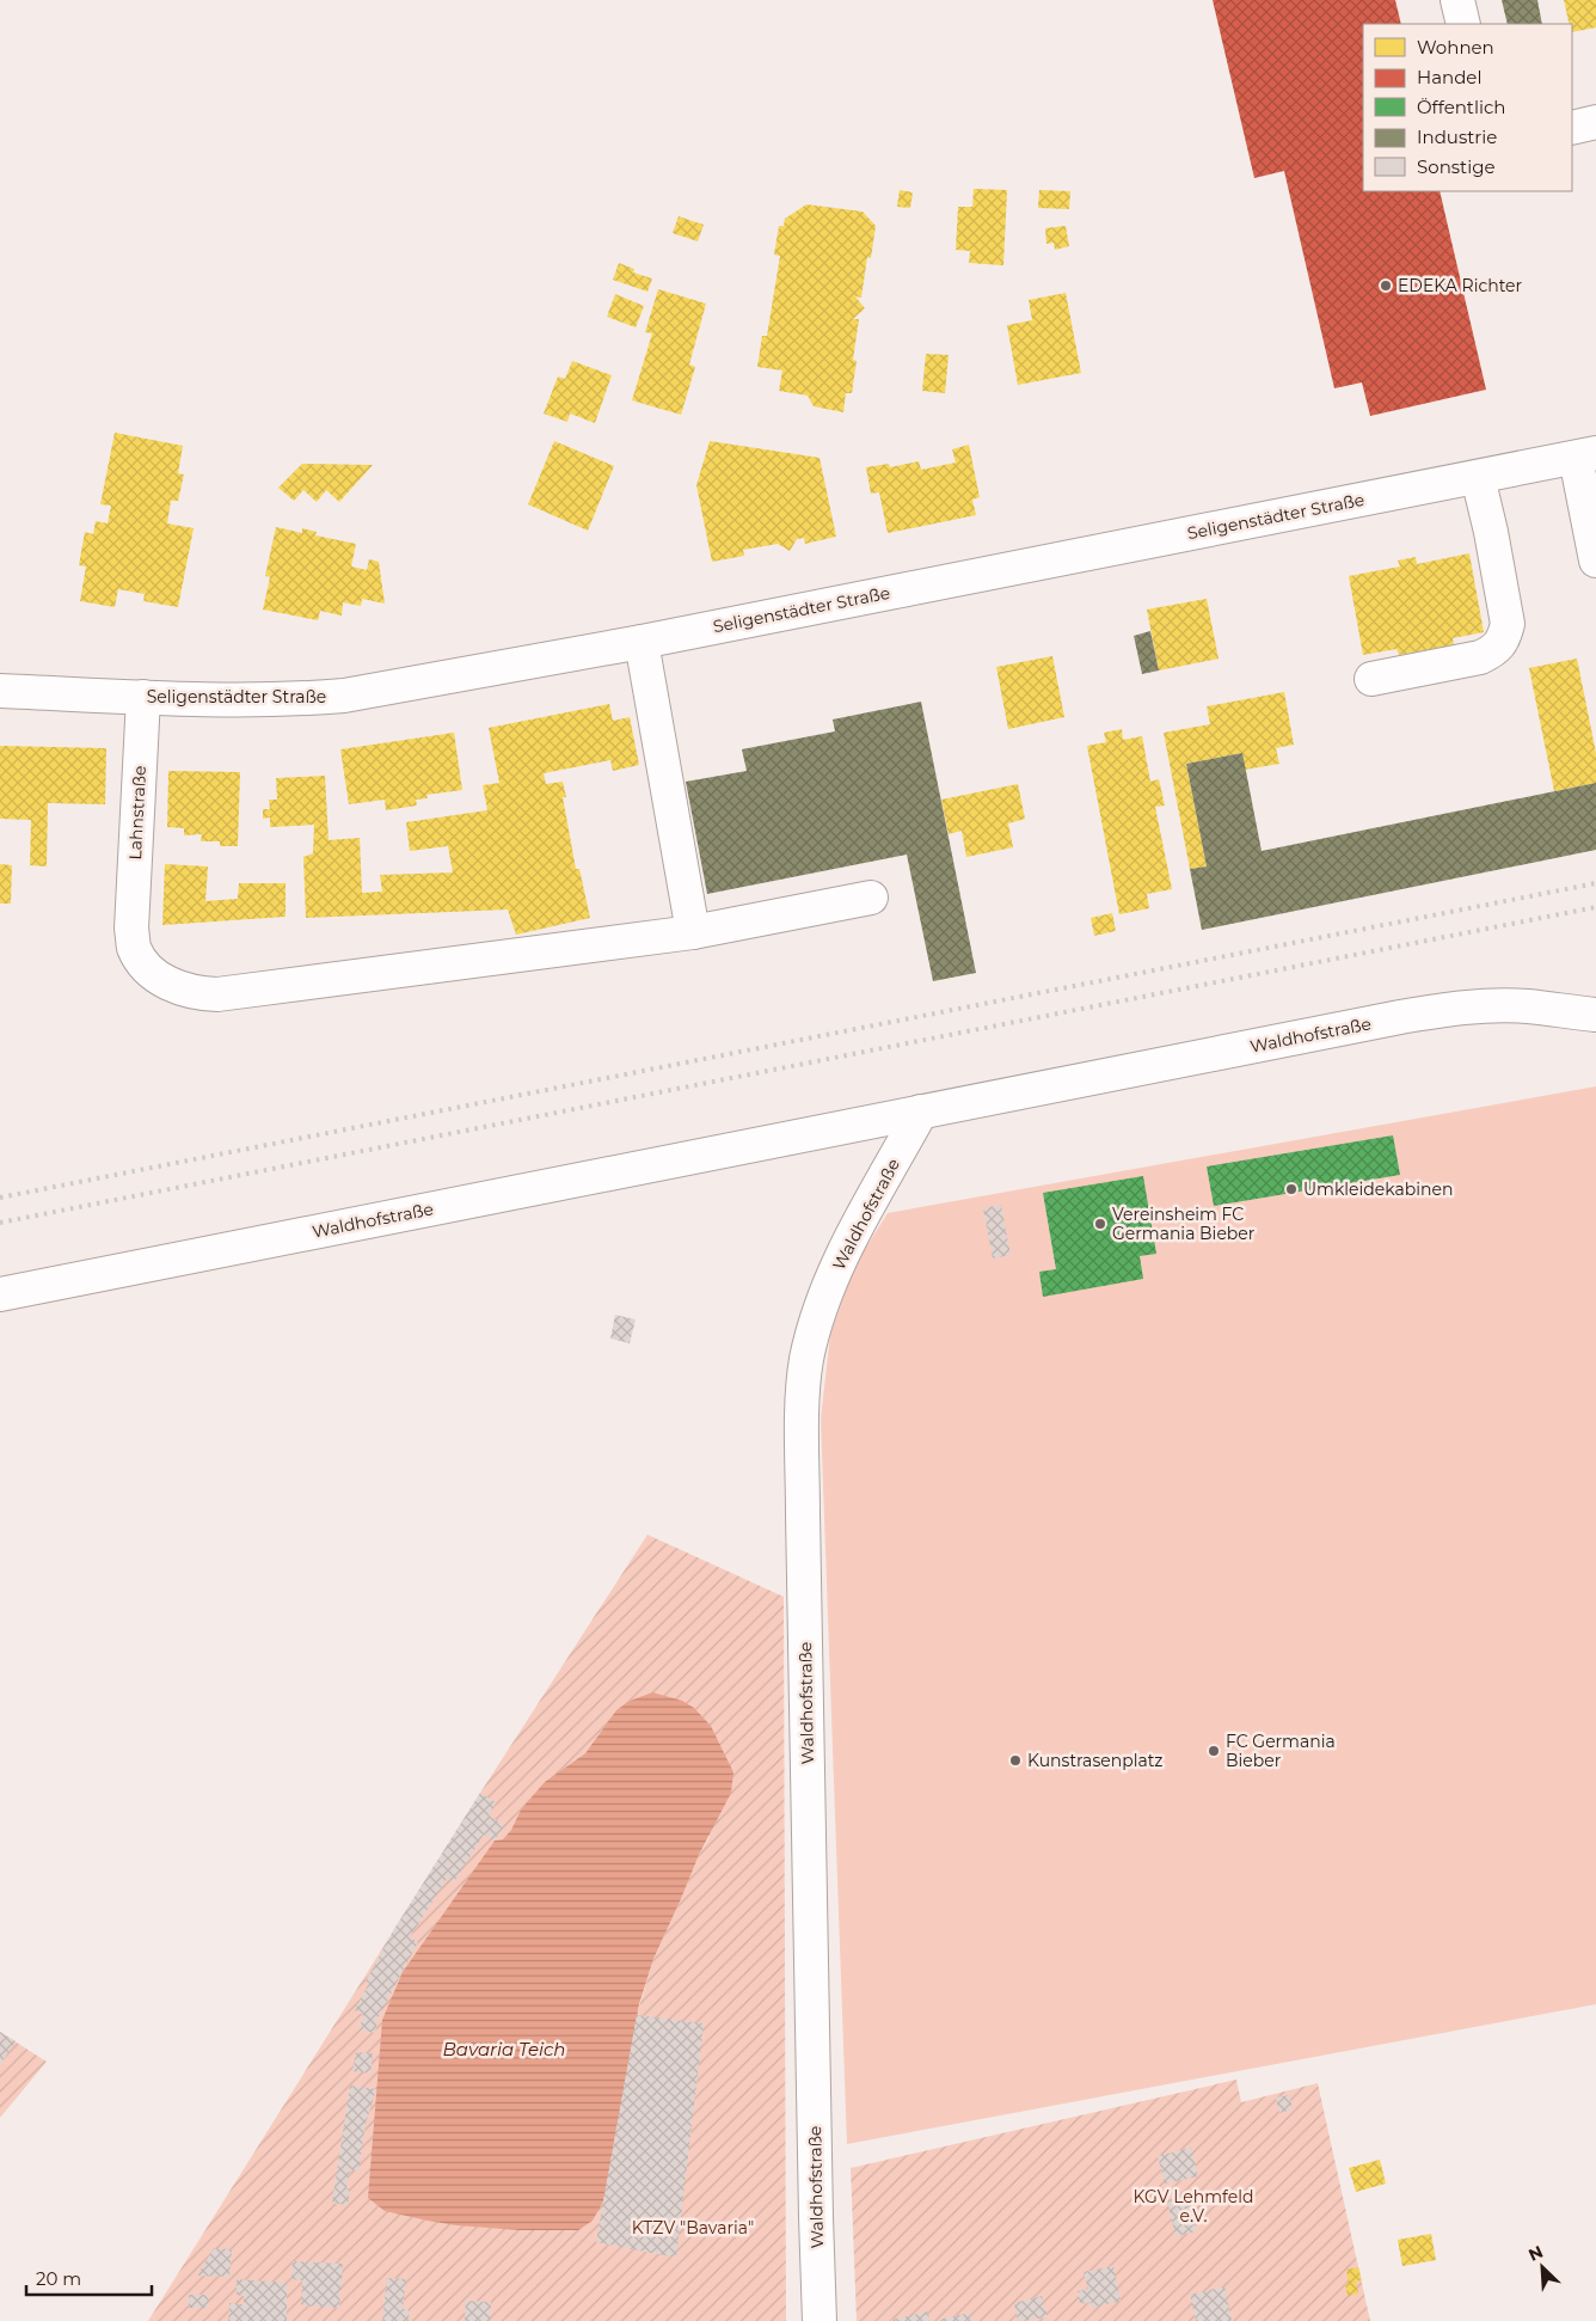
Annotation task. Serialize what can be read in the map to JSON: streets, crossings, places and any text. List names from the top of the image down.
{
  "streets": {
    "street": ["Seligenstädter Straße", "Lahnstraße", "Waldhofstraße"]
  },
  "crossings": [
    ["Seligenstädter Straße", "Lahnstraße"]
  ],
  "water": ["Bavaria Teich"],
  "parks": ["KGV Lehmfeld e.V.", "KTZV \"Bavaria\""],
  "places": [
    "EDEKA Richter",
    "Umkleidekabinen",
    "Vereinsheim FC Germania Bieber",
    "FC Germania Bieber",
    "Kunstrasenplatz"
  ],
  "legend": [
    "Wohnen",
    "Handel",
    "Öffentlich",
    "Industrie",
    "Sonstige"
  ],
  "scale_bar": "20 m",
  "north": "top left"
}
